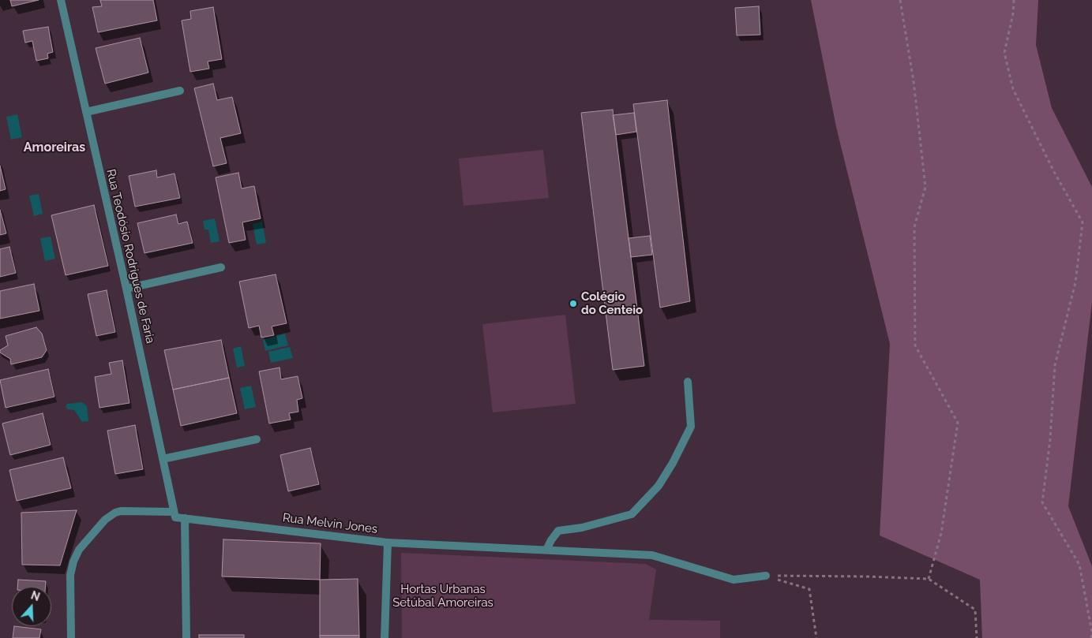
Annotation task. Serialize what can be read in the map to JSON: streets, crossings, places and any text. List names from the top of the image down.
{
  "streets": {
    "street": ["Rua Teodósio Rodrigues de Faria", "Rua Melvin Jones"]
  },
  "crossings": [
    ["Rua Teodósio Rodrigues de Faria", "Rua Melvin Jones"]
  ],
  "districts": ["Amoreiras"],
  "parks": ["Hortas Urbanas Setúbal Amoreiras"],
  "places": ["Colégio do Centeio"],
  "north": "top"
}
